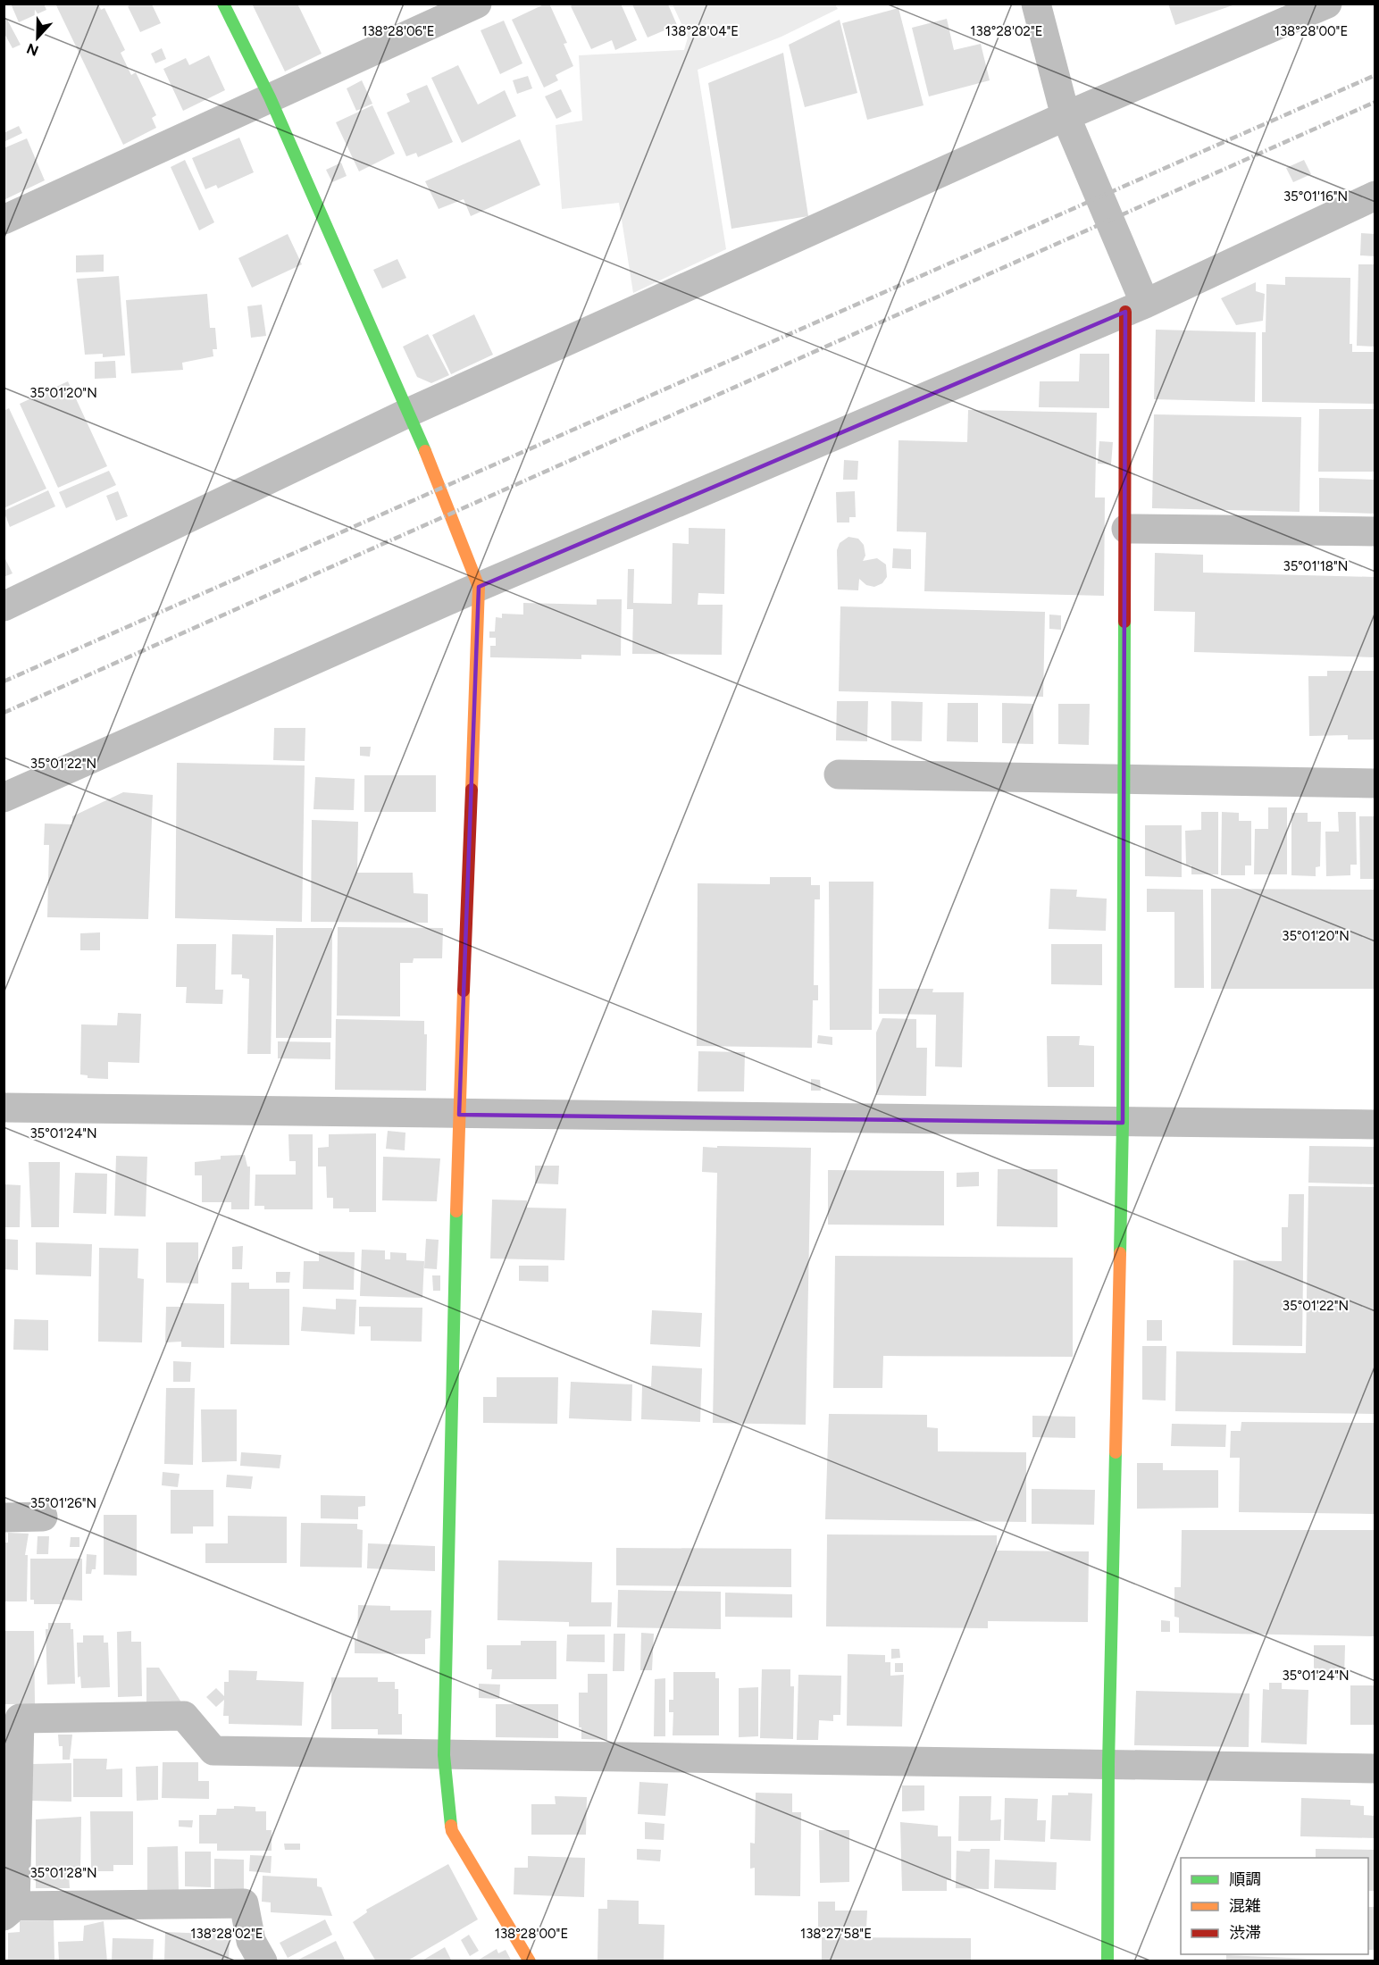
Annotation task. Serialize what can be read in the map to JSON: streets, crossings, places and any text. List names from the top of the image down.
{
  "legend": ["順調", "混雑", "渋滞"],
  "north": "bottom",
  "coordinates": [
    "138°28'00\"E",
    "138°28'06\"E",
    "138°28'04\"E",
    "138°28'02\"E",
    "35°01'16\"N",
    "35°01'20\"N",
    "35°01'18\"N",
    "35°01'22\"N",
    "35°01'24\"N",
    "35°01'26\"N",
    "35°01'28\"N",
    "138°27'58\"E"
  ]
}
